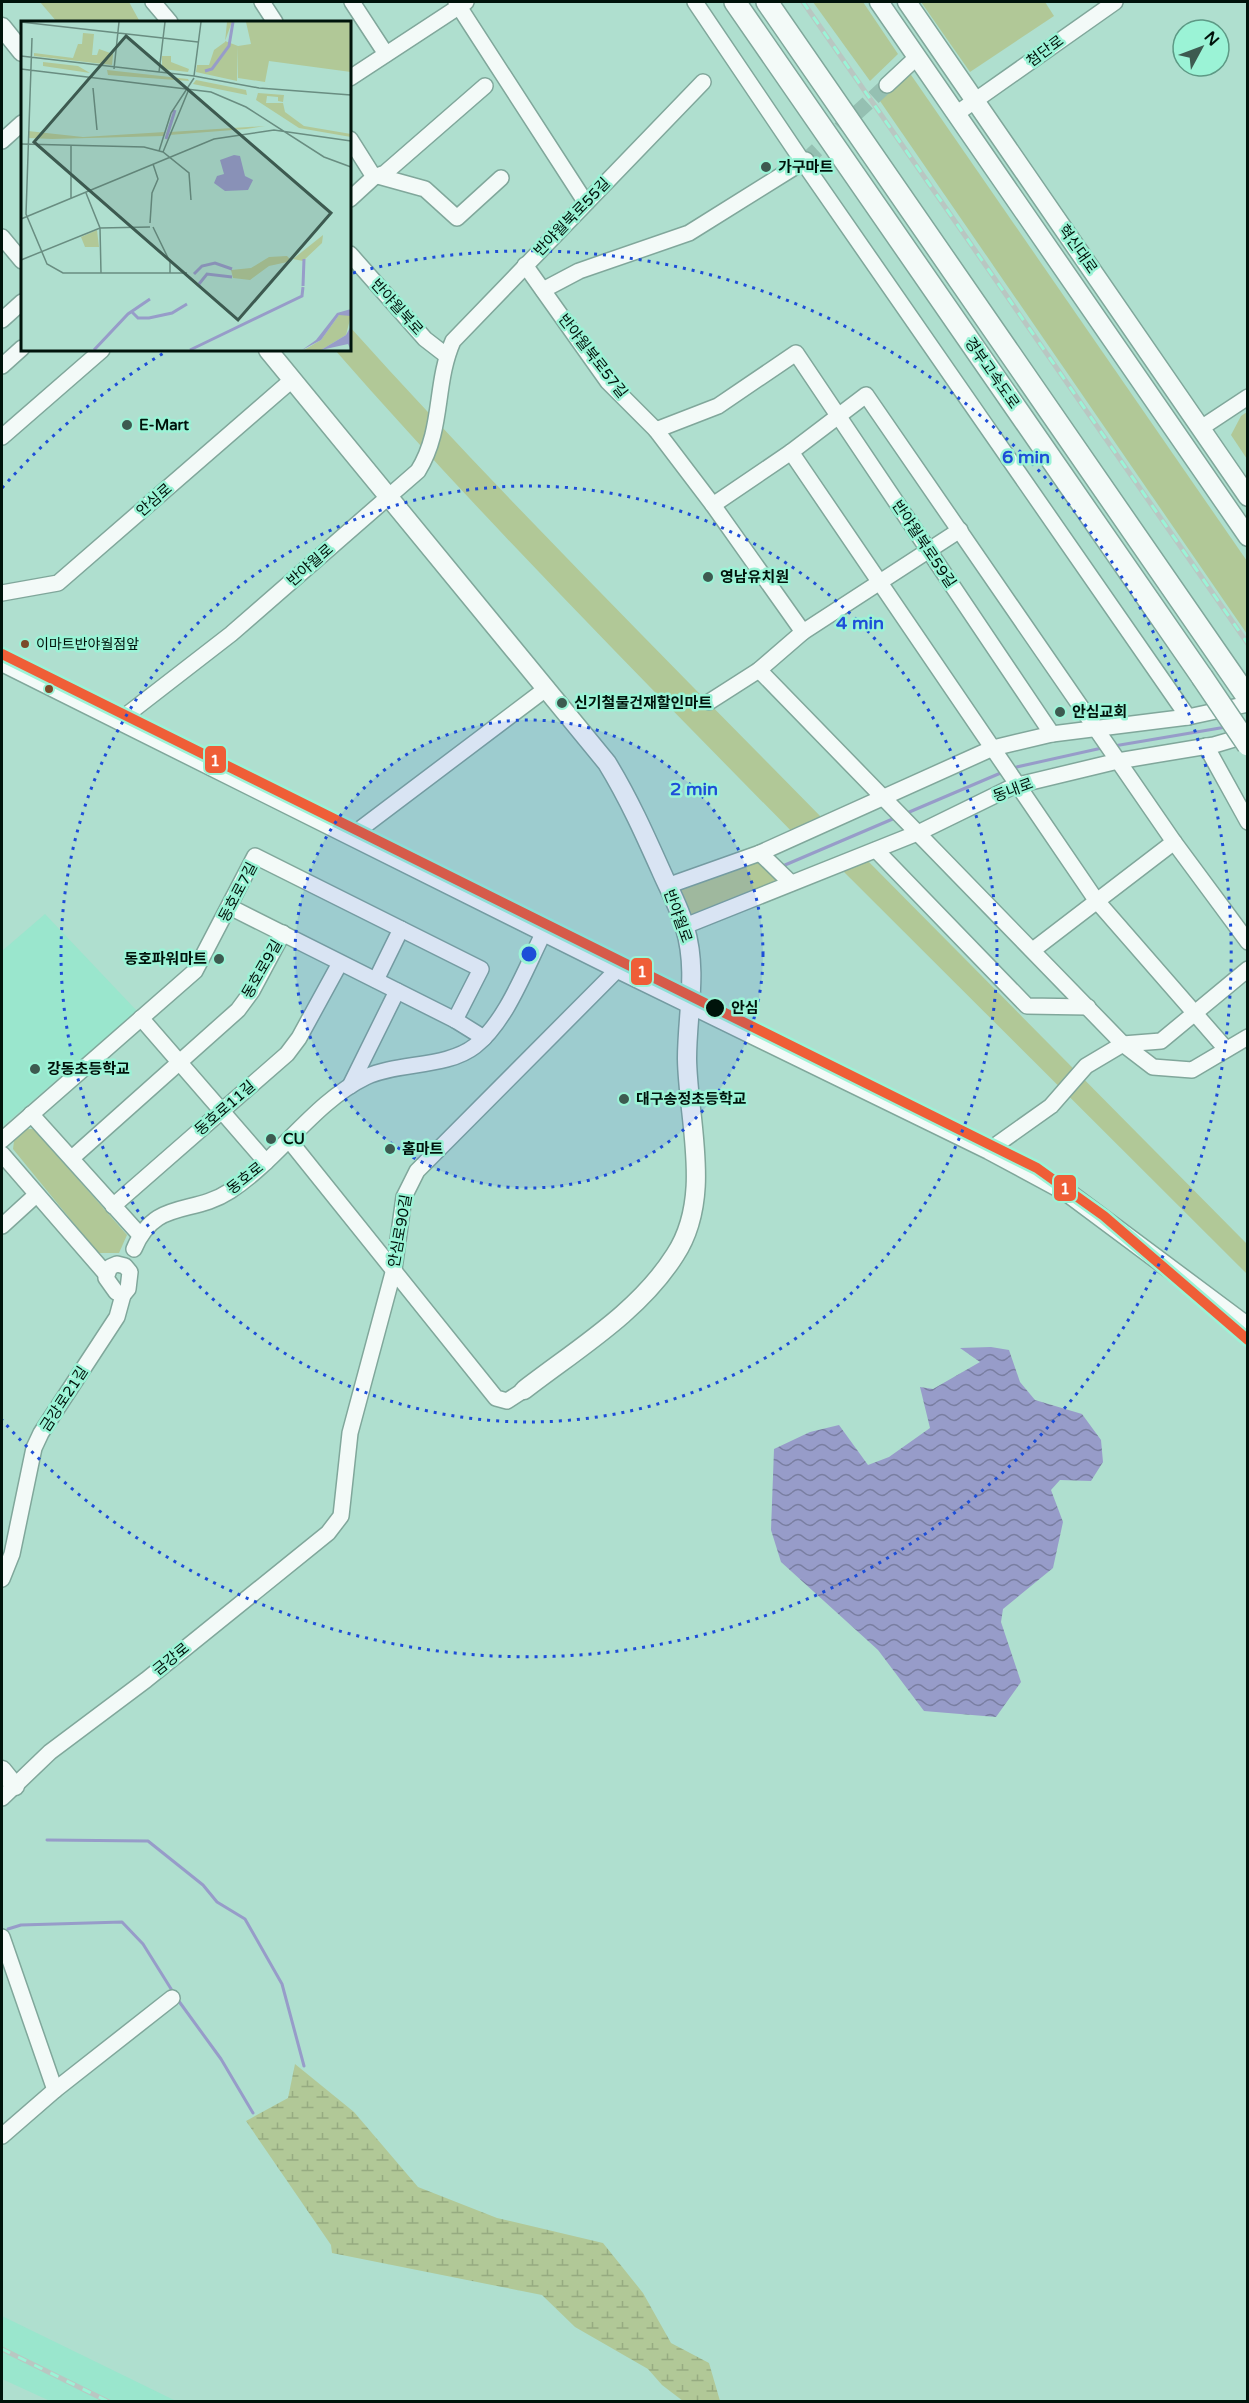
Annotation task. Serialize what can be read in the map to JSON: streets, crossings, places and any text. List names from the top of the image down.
{
  "streets": {
    "highway": ["경부고속도로"],
    "main road": ["혁신대로", "반야월로"],
    "street": [
      "첨단로",
      "반야월북로55길",
      "반야월북로",
      "반야월북로57길",
      "안심로",
      "반야월북로59길",
      "동내로",
      "동호로7길",
      "동호로9길",
      "동호로11길",
      "동호로",
      "안심로90길",
      "금강로21길",
      "금강로"
    ]
  },
  "crossings": [
    ["첨단로", "혁신대로"],
    ["반야월북로55길", "반야월북로"],
    ["반야월북로55길", "반야월북로57길"],
    ["반야월북로55길", "반야월로"],
    ["반야월북로", "반야월로"],
    ["반야월북로57길", "반야월북로59길"],
    ["안심로", "반야월로"],
    ["반야월로", "동내로"],
    ["동호로7길", "동호로9길"],
    ["동호로9길", "동호로11길"],
    ["동호로9길", "동호로"],
    ["동호로", "금강로21길"],
    ["안심로90길", "금강로"]
  ],
  "places": [
    "가구마트",
    "E-Mart",
    "영남유치원",
    "이마트반야월점앞",
    "신기철물건재할인마트",
    "안심교회",
    "동호파워마트",
    "안심",
    "강동초등학교",
    "대구송정초등학교",
    "CU",
    "홈마트"
  ],
  "lines": ["transit line 1"],
  "north": "top right",
  "rings": ["6 min", "4 min", "2 min"]
}
